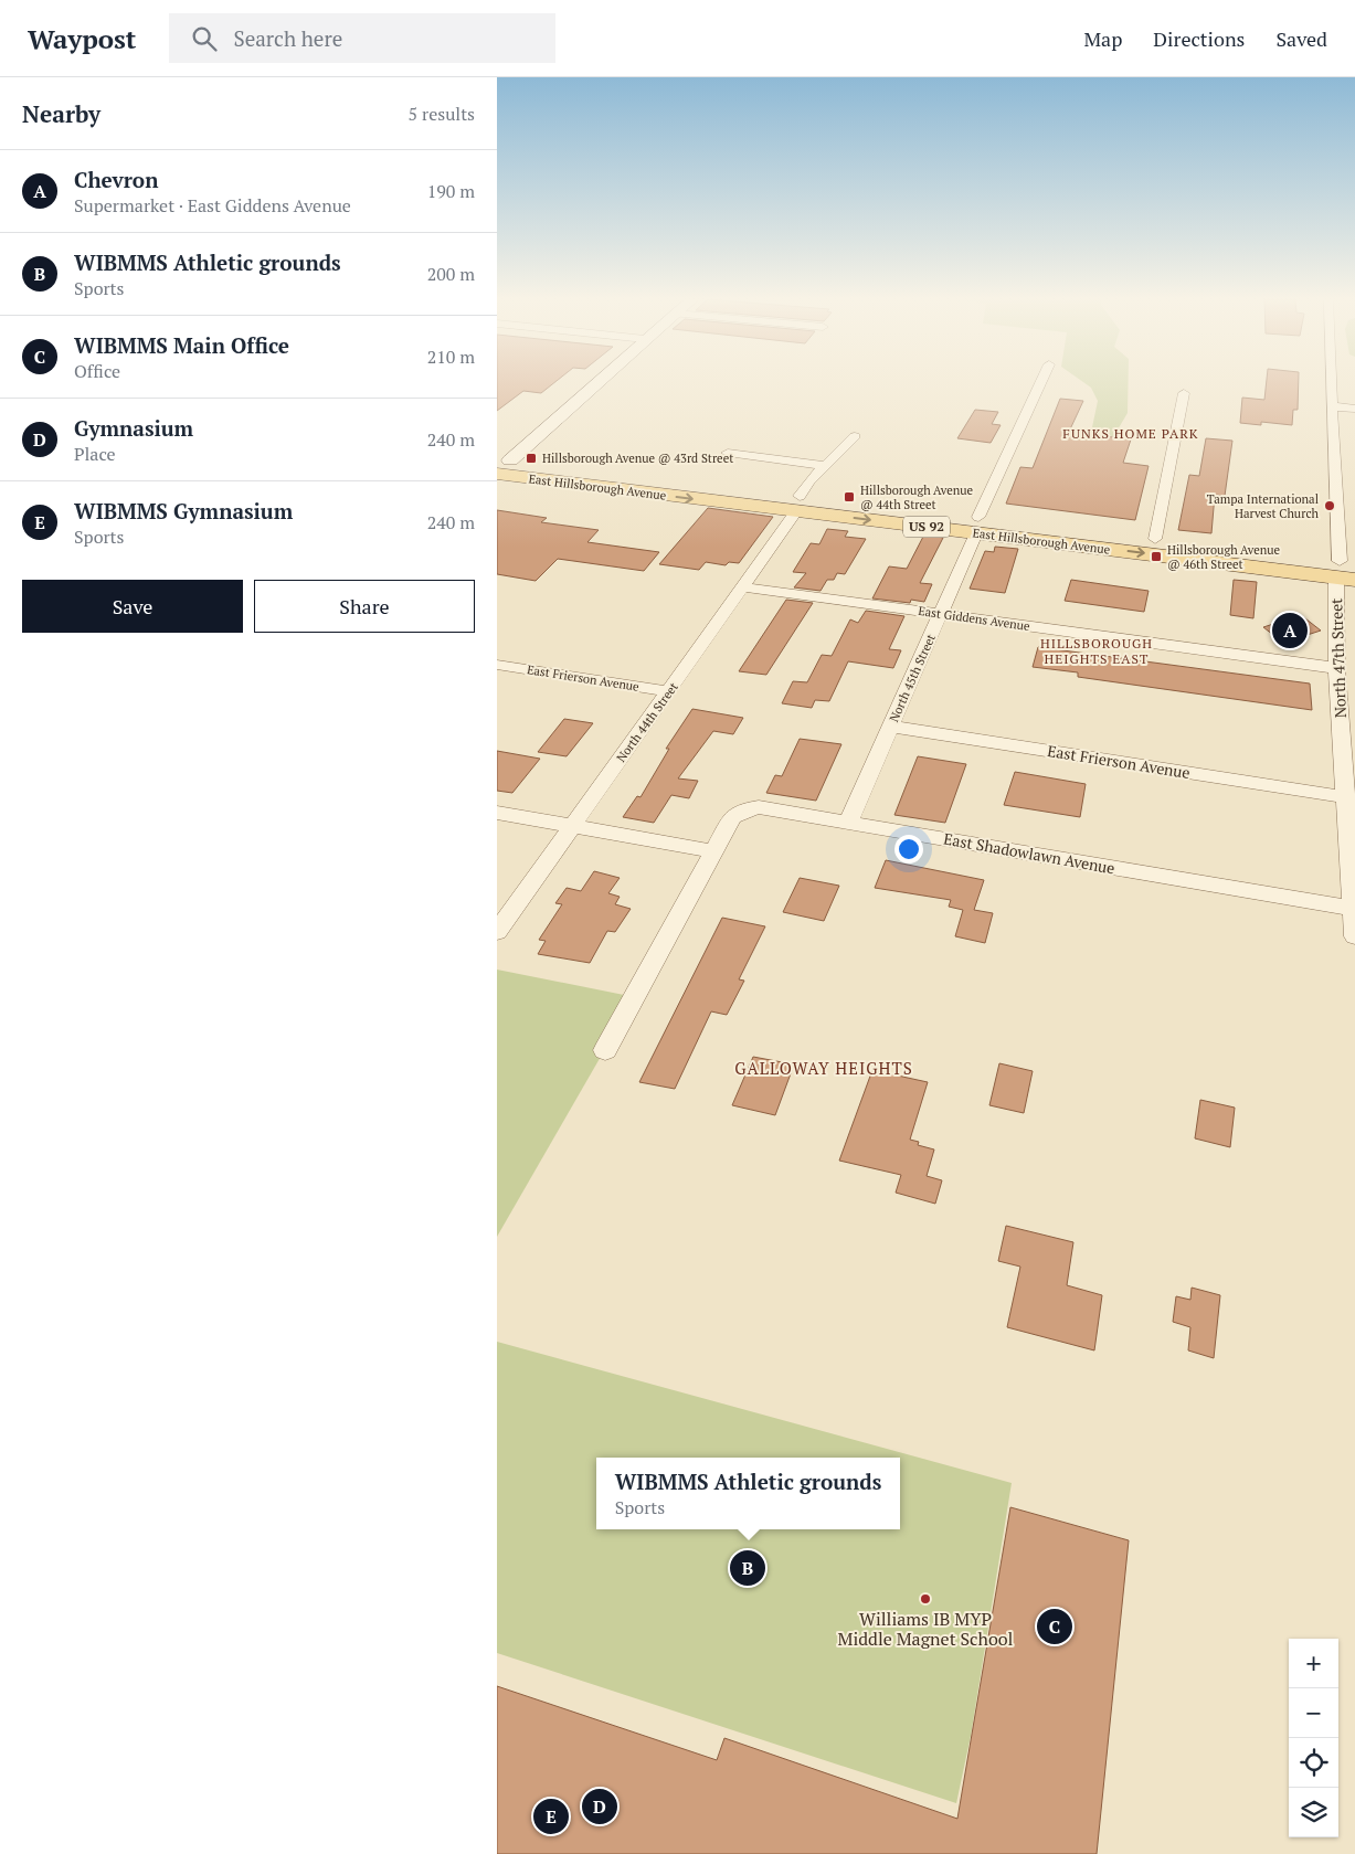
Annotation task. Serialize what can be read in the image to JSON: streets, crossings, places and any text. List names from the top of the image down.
{
  "streets": {
    "main road": ["East Hillsborough Avenue", "US 92"],
    "street": [
      "East Giddens Avenue",
      "North 47th Street",
      "East Frierson Avenue",
      "North 45th Street",
      "North 44th Street",
      "East Shadowlawn Avenue"
    ]
  },
  "crossings": [
    ["East Hillsborough Avenue", "North 47th Street"],
    ["East Hillsborough Avenue", "North 45th Street"],
    ["East Hillsborough Avenue", "North 44th Street"],
    ["East Giddens Avenue", "North 47th Street"],
    ["East Giddens Avenue", "North 45th Street"],
    ["East Giddens Avenue", "North 44th Street"],
    ["North 47th Street", "East Frierson Avenue"],
    ["North 47th Street", "East Shadowlawn Avenue"],
    ["East Frierson Avenue", "North 45th Street"],
    ["East Frierson Avenue", "North 44th Street"],
    ["North 45th Street", "East Shadowlawn Avenue"]
  ],
  "districts": ["FUNKS HOME PARK", "HILLSBOROUGH HEIGHTS EAST", "GALLOWAY HEIGHTS"],
  "places": {
    "transit": ["Hillsborough Avenue @ 43rd Street", "Hillsborough Avenue @ 44th Street", "Hillsborough Avenue @ 46th Street"],
    "other": ["Tampa International Harvest Church", "Williams IB MYP Middle Magnet School"]
  },
  "page": {
    "header": "Waypost",
    "search": "Search here",
    "nav": ["Map", "Directions", "Saved"],
    "heading": ["Nearby", "5 results"],
    "list": [
      {
        "mark": "A",
        "name": "Chevron",
        "note": "Supermarket · East Giddens Avenue",
        "value": "190 m"
      },
      {
        "mark": "B",
        "name": "WIBMMS Athletic grounds",
        "note": "Sports",
        "value": "200 m"
      },
      {
        "mark": "C",
        "name": "WIBMMS Main Office",
        "note": "Office",
        "value": "210 m"
      },
      {
        "mark": "D",
        "name": "Gymnasium",
        "note": "Place",
        "value": "240 m"
      },
      {
        "mark": "E",
        "name": "WIBMMS Gymnasium",
        "note": "Sports",
        "value": "240 m"
      }
    ],
    "buttons": ["Save", "Share"],
    "pins": [
      "A",
      "B",
      "C",
      "D",
      "E"
    ],
    "popup": ["WIBMMS Athletic grounds", "Sports"],
    "map_buttons": ["+", "−"]
  }
}
